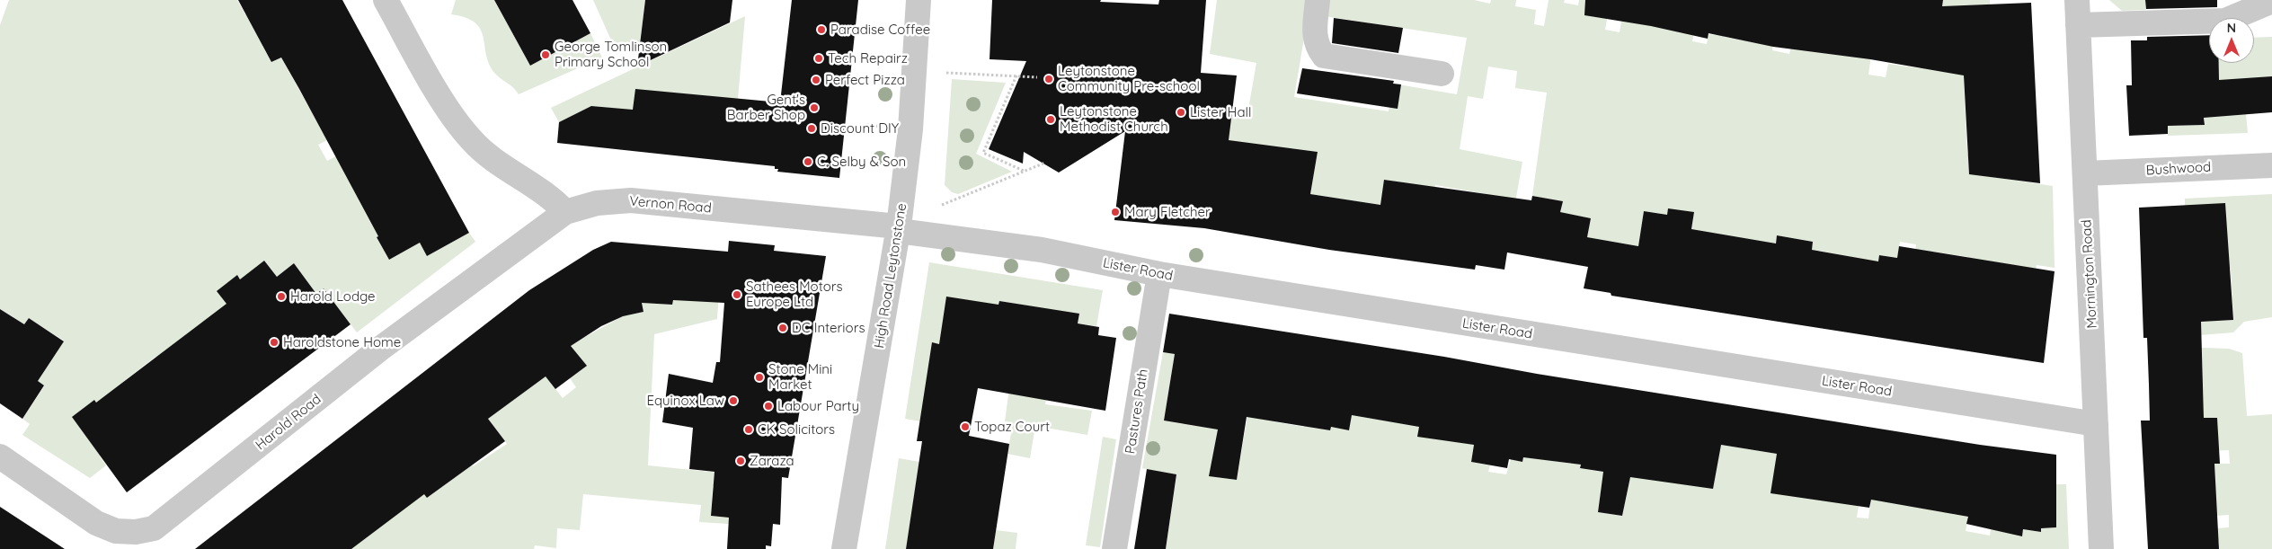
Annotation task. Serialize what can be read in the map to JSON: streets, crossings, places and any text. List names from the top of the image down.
{
  "streets": {
    "street": [
      "Bushwood",
      "Vernon Road",
      "Lister Road",
      "Mornington Road",
      "High Road Leytonstone",
      "Pastures Path",
      "Harold Road"
    ]
  },
  "crossings": [
    ["Bushwood", "Mornington Road"],
    ["Vernon Road", "Lister Road"],
    ["Vernon Road", "High Road Leytonstone"],
    ["Vernon Road", "Harold Road"],
    ["Lister Road", "Mornington Road"],
    ["Lister Road", "High Road Leytonstone"],
    ["Lister Road", "Pastures Path"]
  ],
  "places": [
    "Paradise Coffee",
    "George Tomlinson Primary School",
    "Tech Repairz",
    "Leytonstone Community Pre-school",
    "Perfect Pizza",
    "Gent's Barber Shop",
    "Lister Hall",
    "Leytonstone Methodist Church",
    "Discount DIY",
    "C. Selby & Son",
    "Mary Fletcher",
    "Sathees Motors Europe Ltd",
    "Harold Lodge",
    "DC Interiors",
    "Haroldstone Home",
    "Stone Mini Market",
    "Equinox Law",
    "Labour Party",
    "Topaz Court",
    "CK Solicitors",
    "Zaraza"
  ],
  "north": "top"
}
